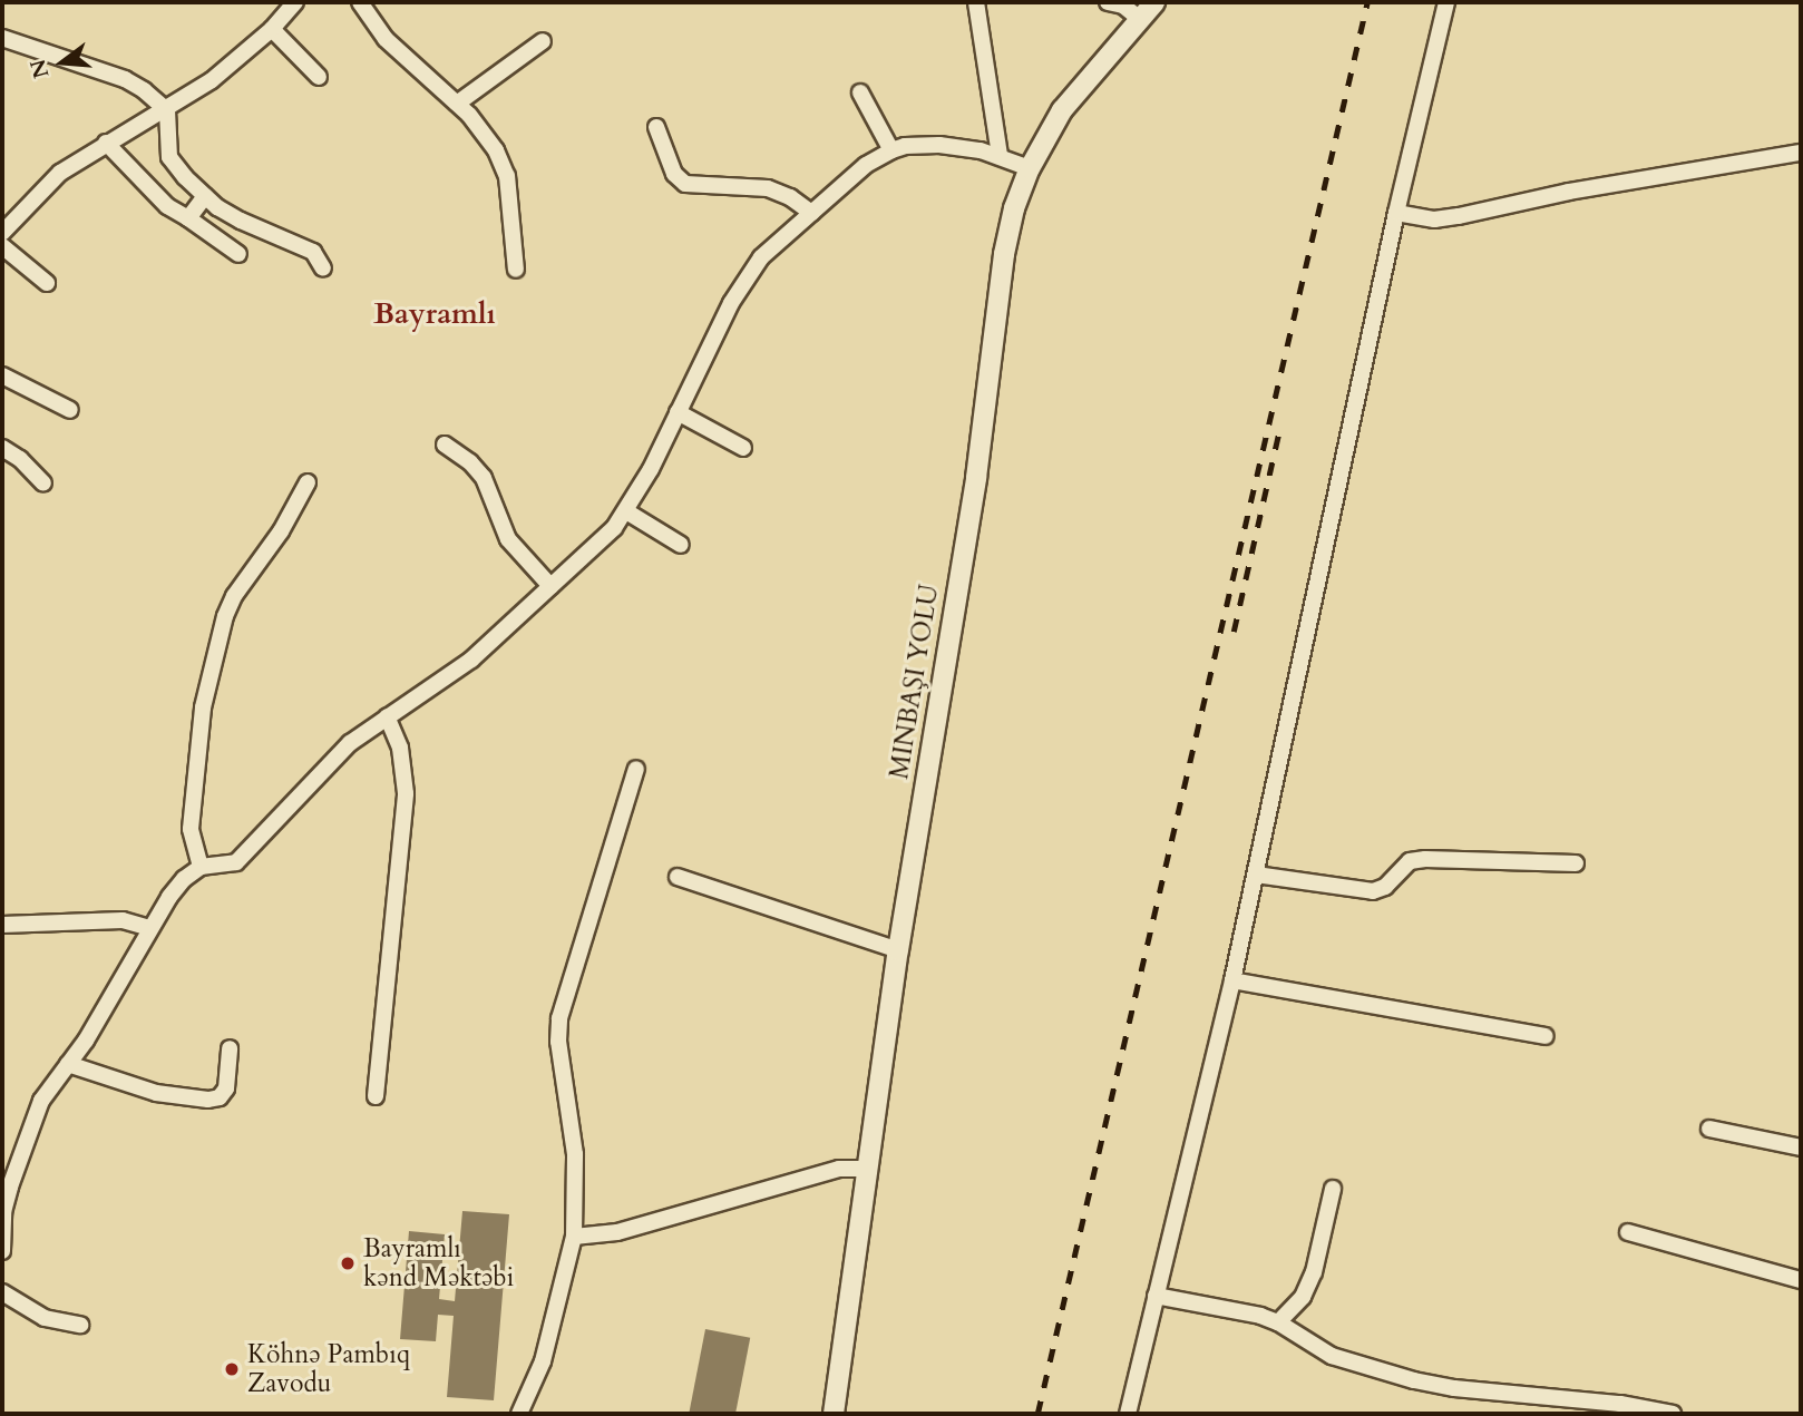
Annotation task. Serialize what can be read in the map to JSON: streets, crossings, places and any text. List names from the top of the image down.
{
  "districts": ["Bayramlı"],
  "places": ["Bayramlı kənd Məktəbi", "Köhnə Pambıq Zavodu"],
  "north": "left"
}
